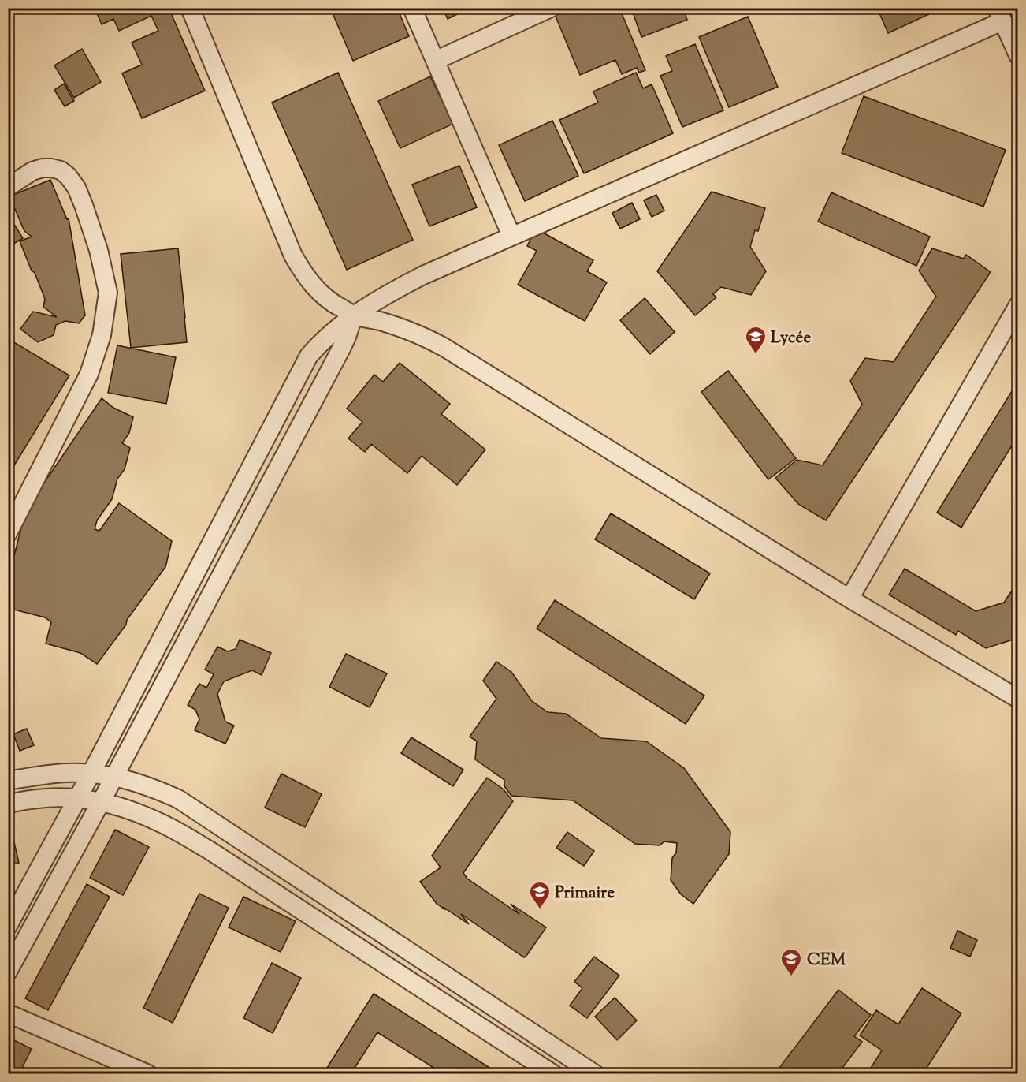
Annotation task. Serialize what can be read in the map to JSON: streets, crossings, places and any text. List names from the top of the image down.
{
  "places": {
    "school or university": ["Lycée", "Primaire", "CEM"]
  }
}
